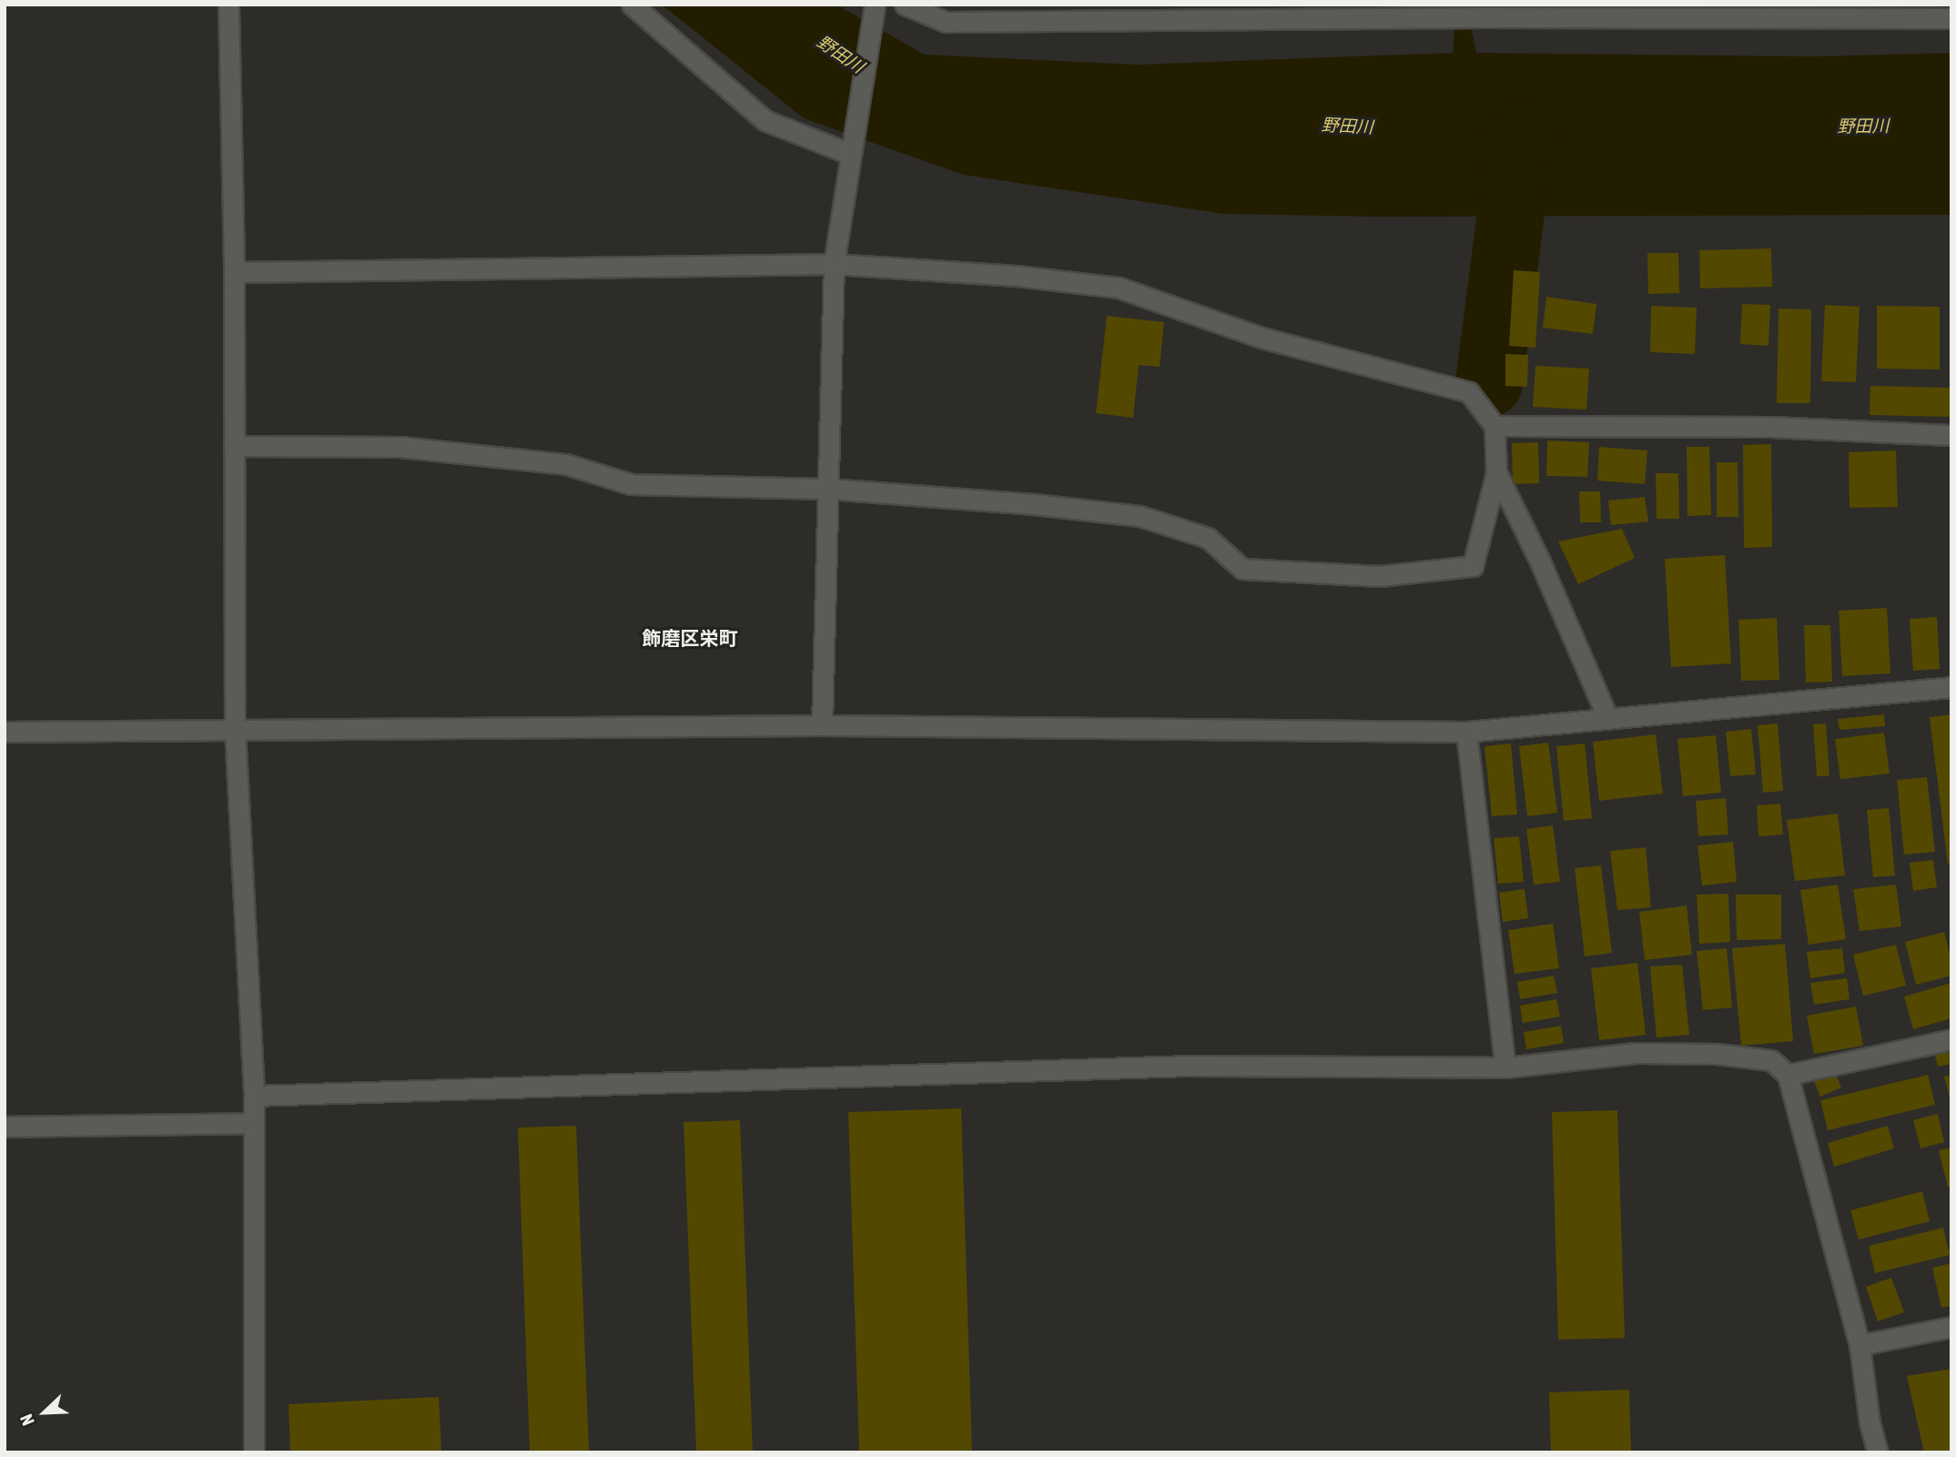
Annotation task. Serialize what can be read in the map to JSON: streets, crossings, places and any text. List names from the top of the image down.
{
  "districts": ["飾磨区栄町"],
  "water": ["野田川"],
  "north": "bottom left"
}
